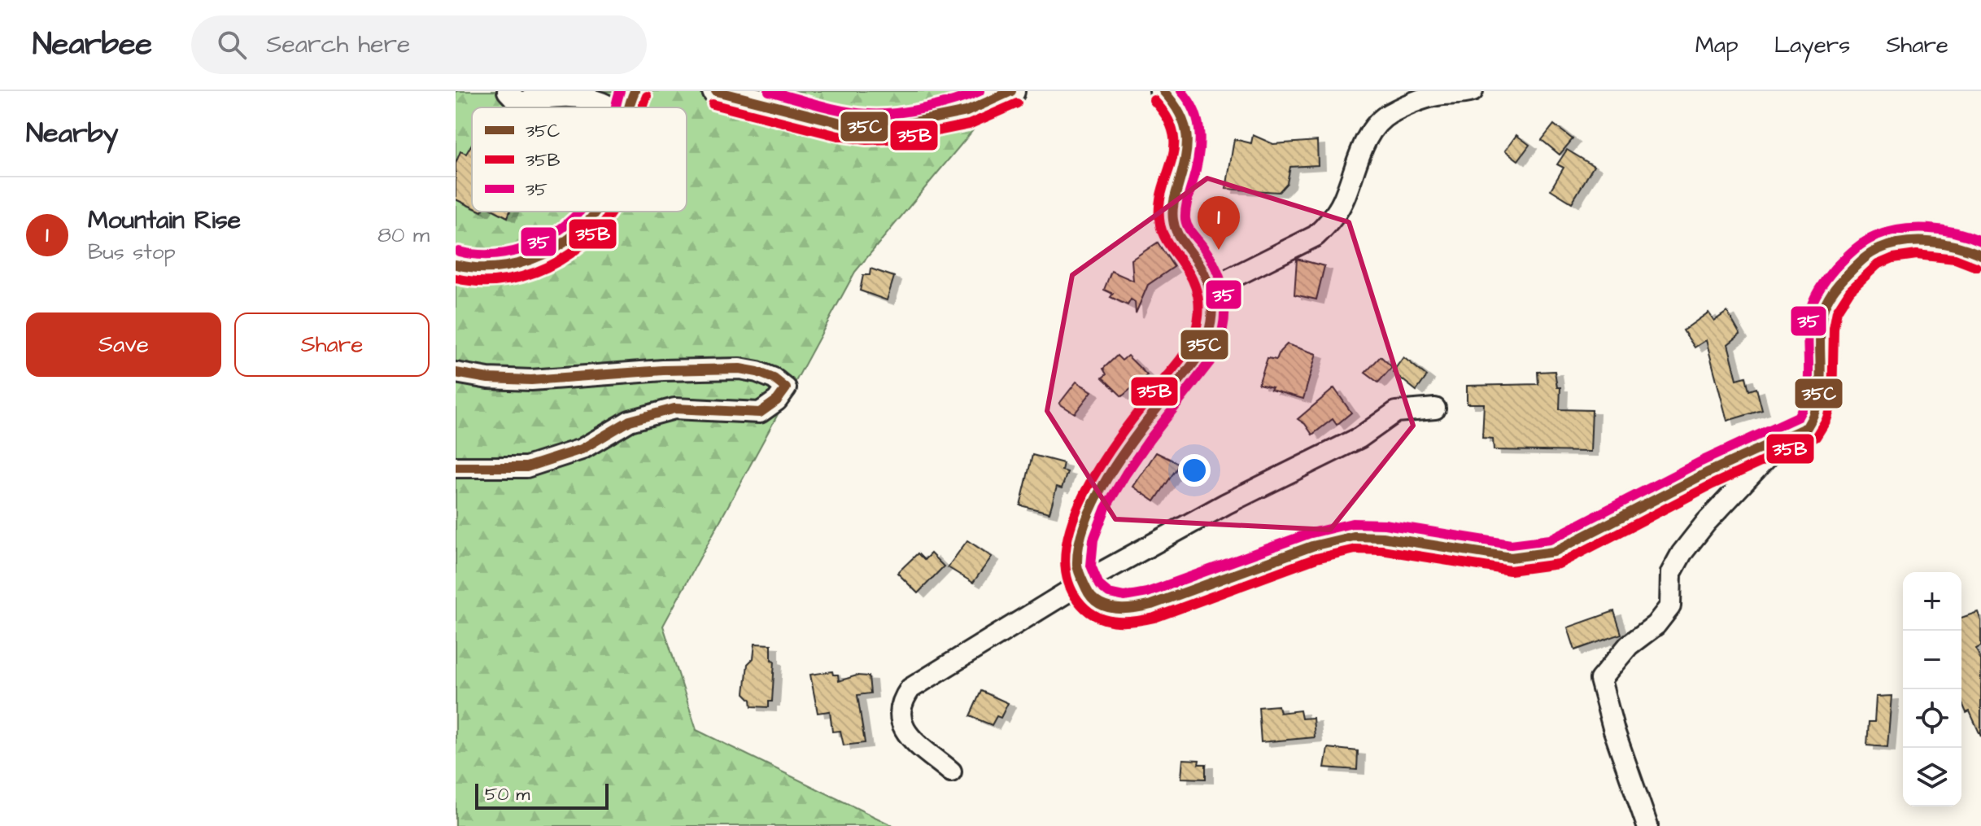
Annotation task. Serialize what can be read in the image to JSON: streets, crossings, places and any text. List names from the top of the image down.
{
  "lines": ["transit line 35C", "transit line 35", "transit line 35B"],
  "legend": ["35C", "35B", "35"],
  "scale_bar": "50 m",
  "page": {
    "header": "Nearbee",
    "search": "Search here",
    "nav": ["Map", "Layers", "Share"],
    "heading": "Nearby",
    "list": [
      {
        "mark": "1",
        "name": "Mountain Rise",
        "note": "Bus stop",
        "value": "80 m"
      }
    ],
    "pins": "1",
    "buttons": ["Save", "Share"],
    "map_buttons": ["+", "−"],
    "scale": "50 m"
  }
}
